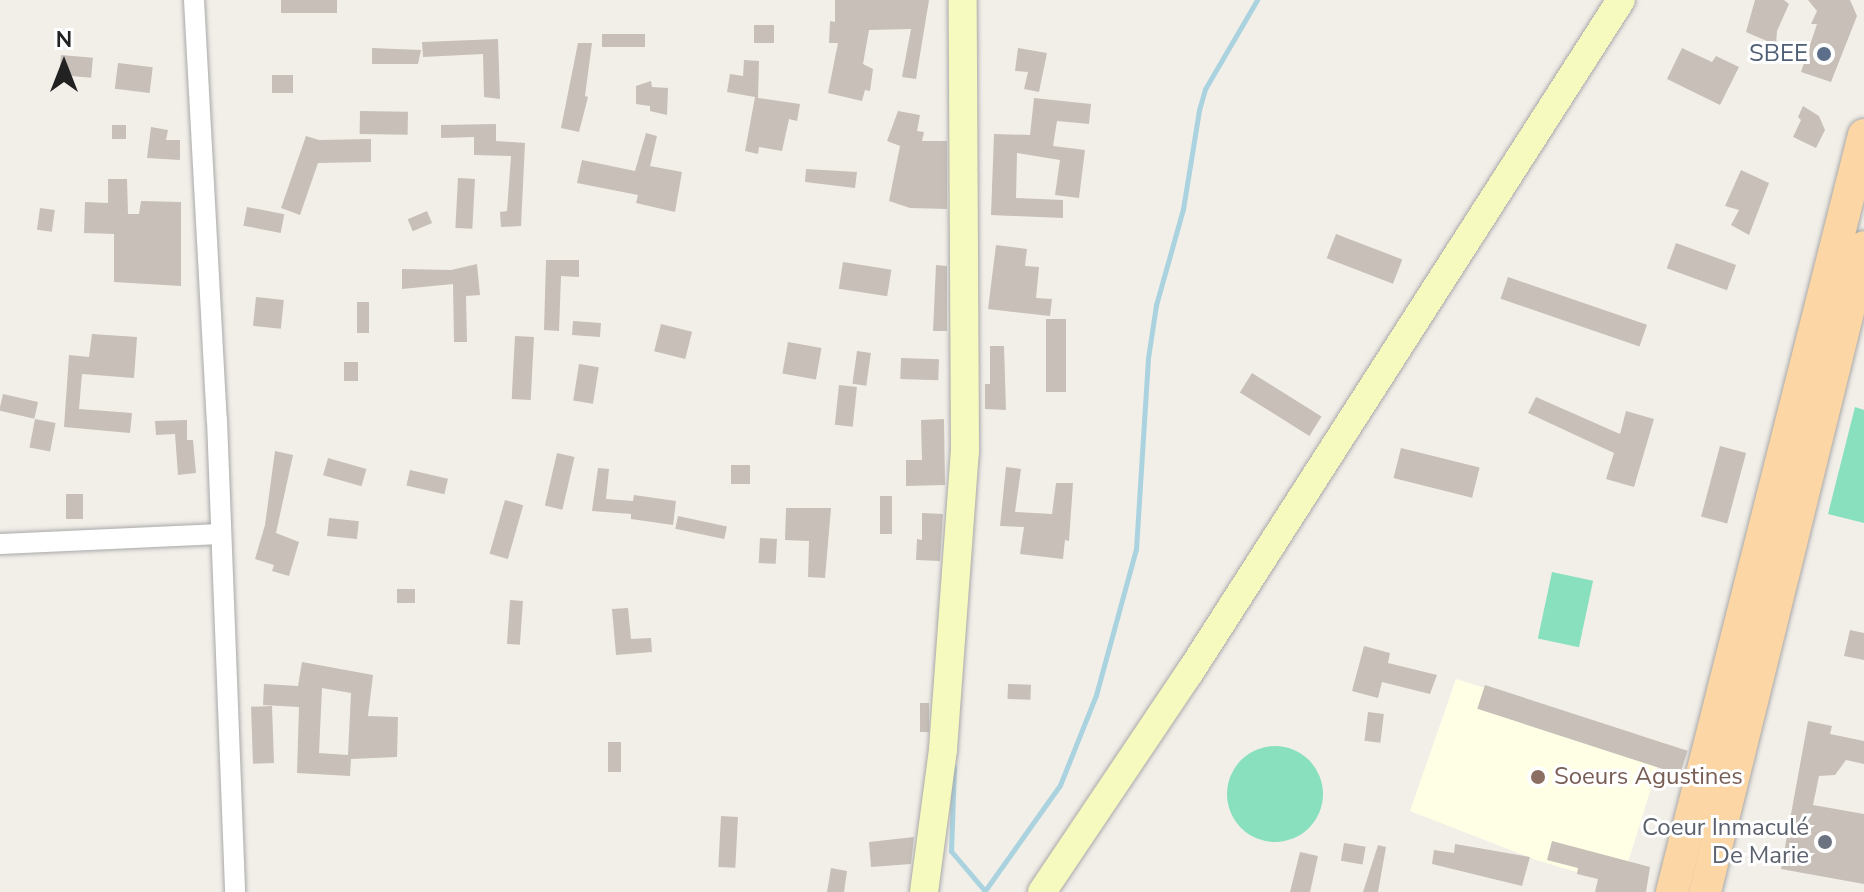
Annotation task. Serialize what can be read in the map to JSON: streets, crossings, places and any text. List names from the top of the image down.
{
  "places": ["SBEE", "Soeurs Agustines", "Coeur Inmaculé De Marie"],
  "north": "top"
}
